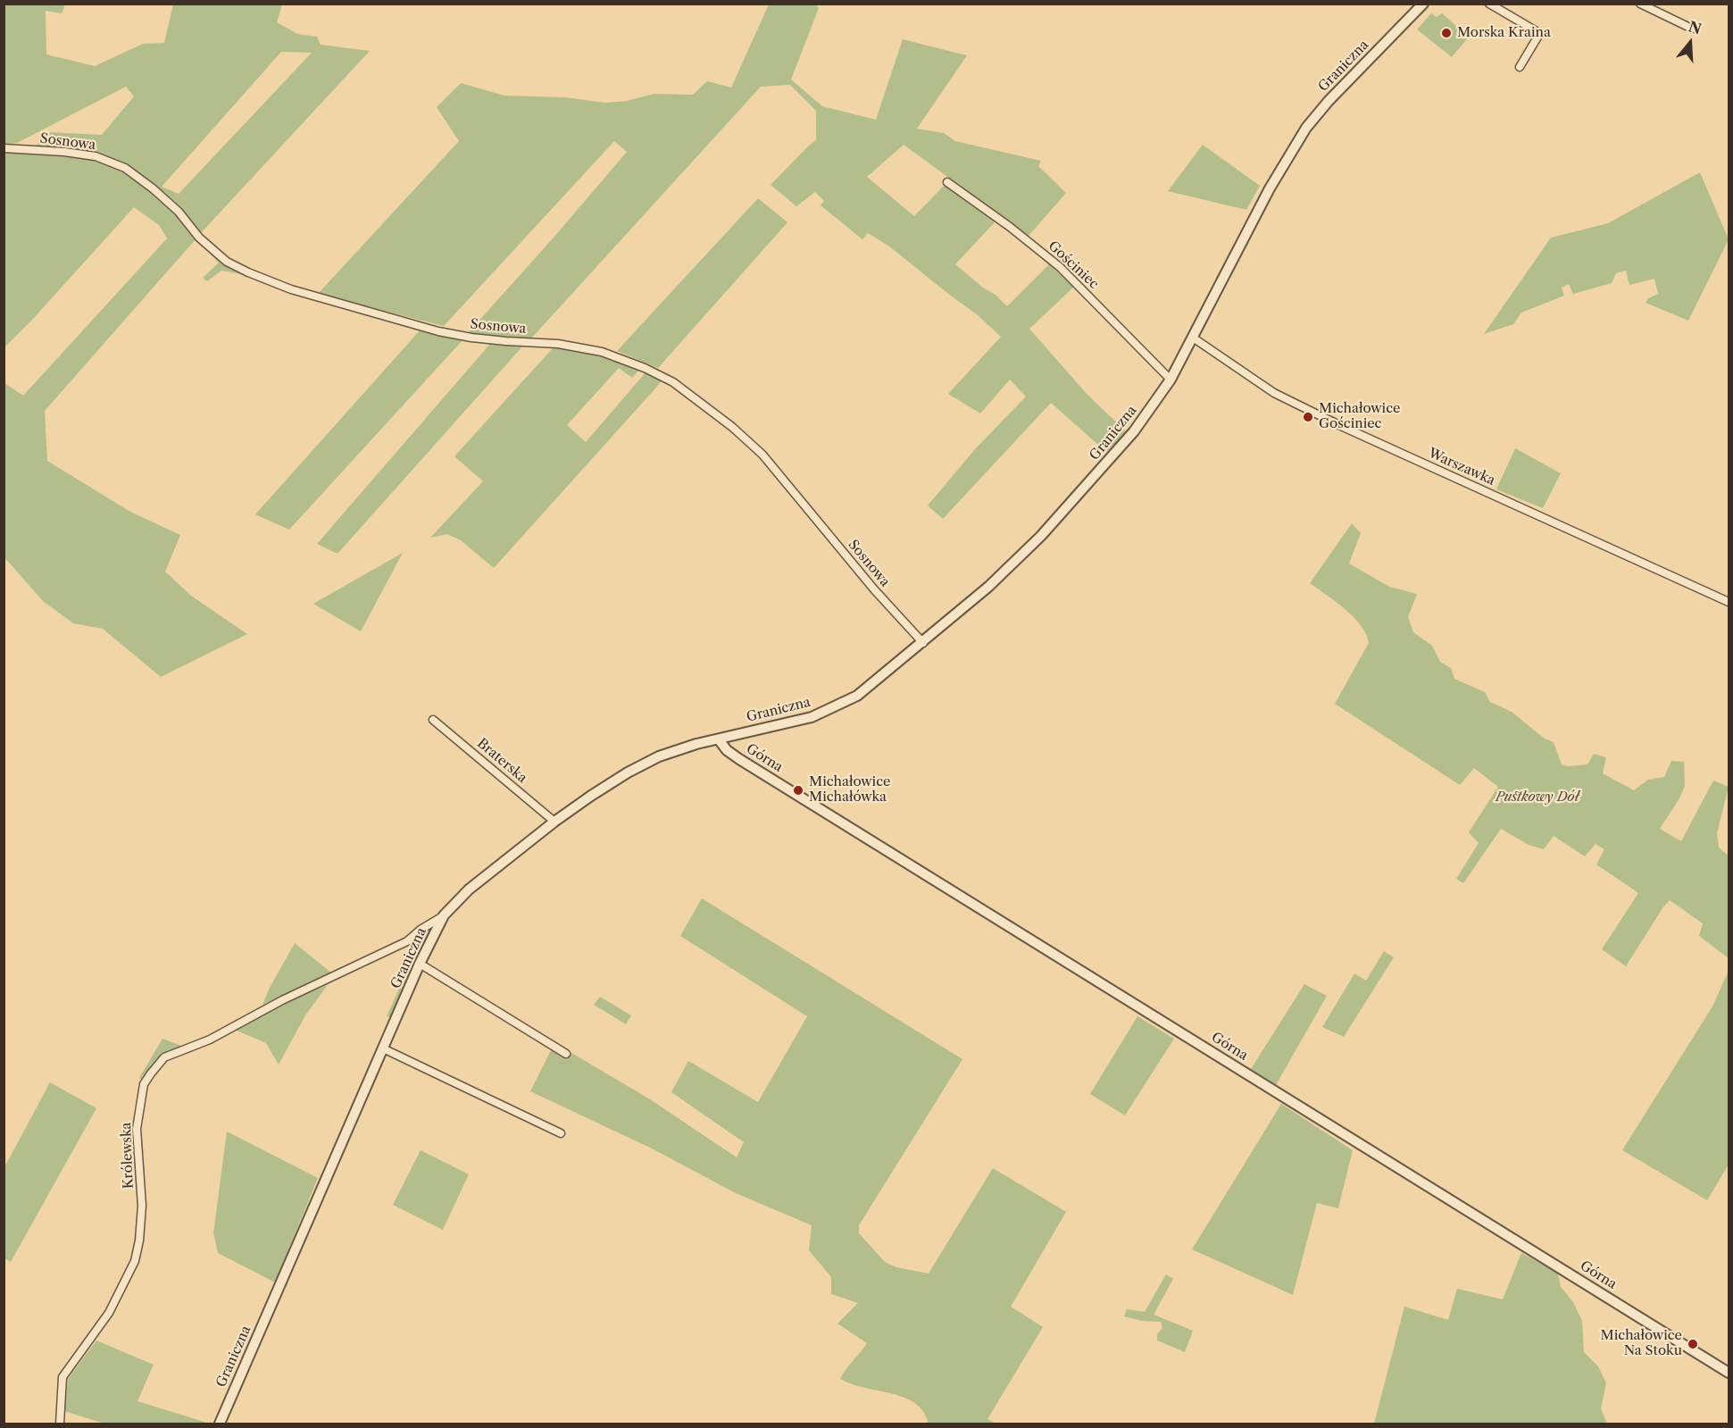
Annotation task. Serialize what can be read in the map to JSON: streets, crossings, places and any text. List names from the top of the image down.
{
  "streets": {
    "street": [
      "Graniczna",
      "Sosnowa",
      "Gościniec",
      "Warszawka",
      "Górna",
      "Braterska",
      "Królewska"
    ]
  },
  "crossings": [
    ["Graniczna", "Sosnowa"],
    ["Graniczna", "Gościniec"],
    ["Graniczna", "Warszawka"],
    ["Graniczna", "Górna"],
    ["Graniczna", "Braterska"],
    ["Graniczna", "Królewska"]
  ],
  "parks": ["Pustkowy Dół"],
  "places": [
    "Morska Kraina",
    "Michałowice Gościniec",
    "Michałowice Michałówka",
    "Michałowice Na Stoku"
  ],
  "north": "top"
}
